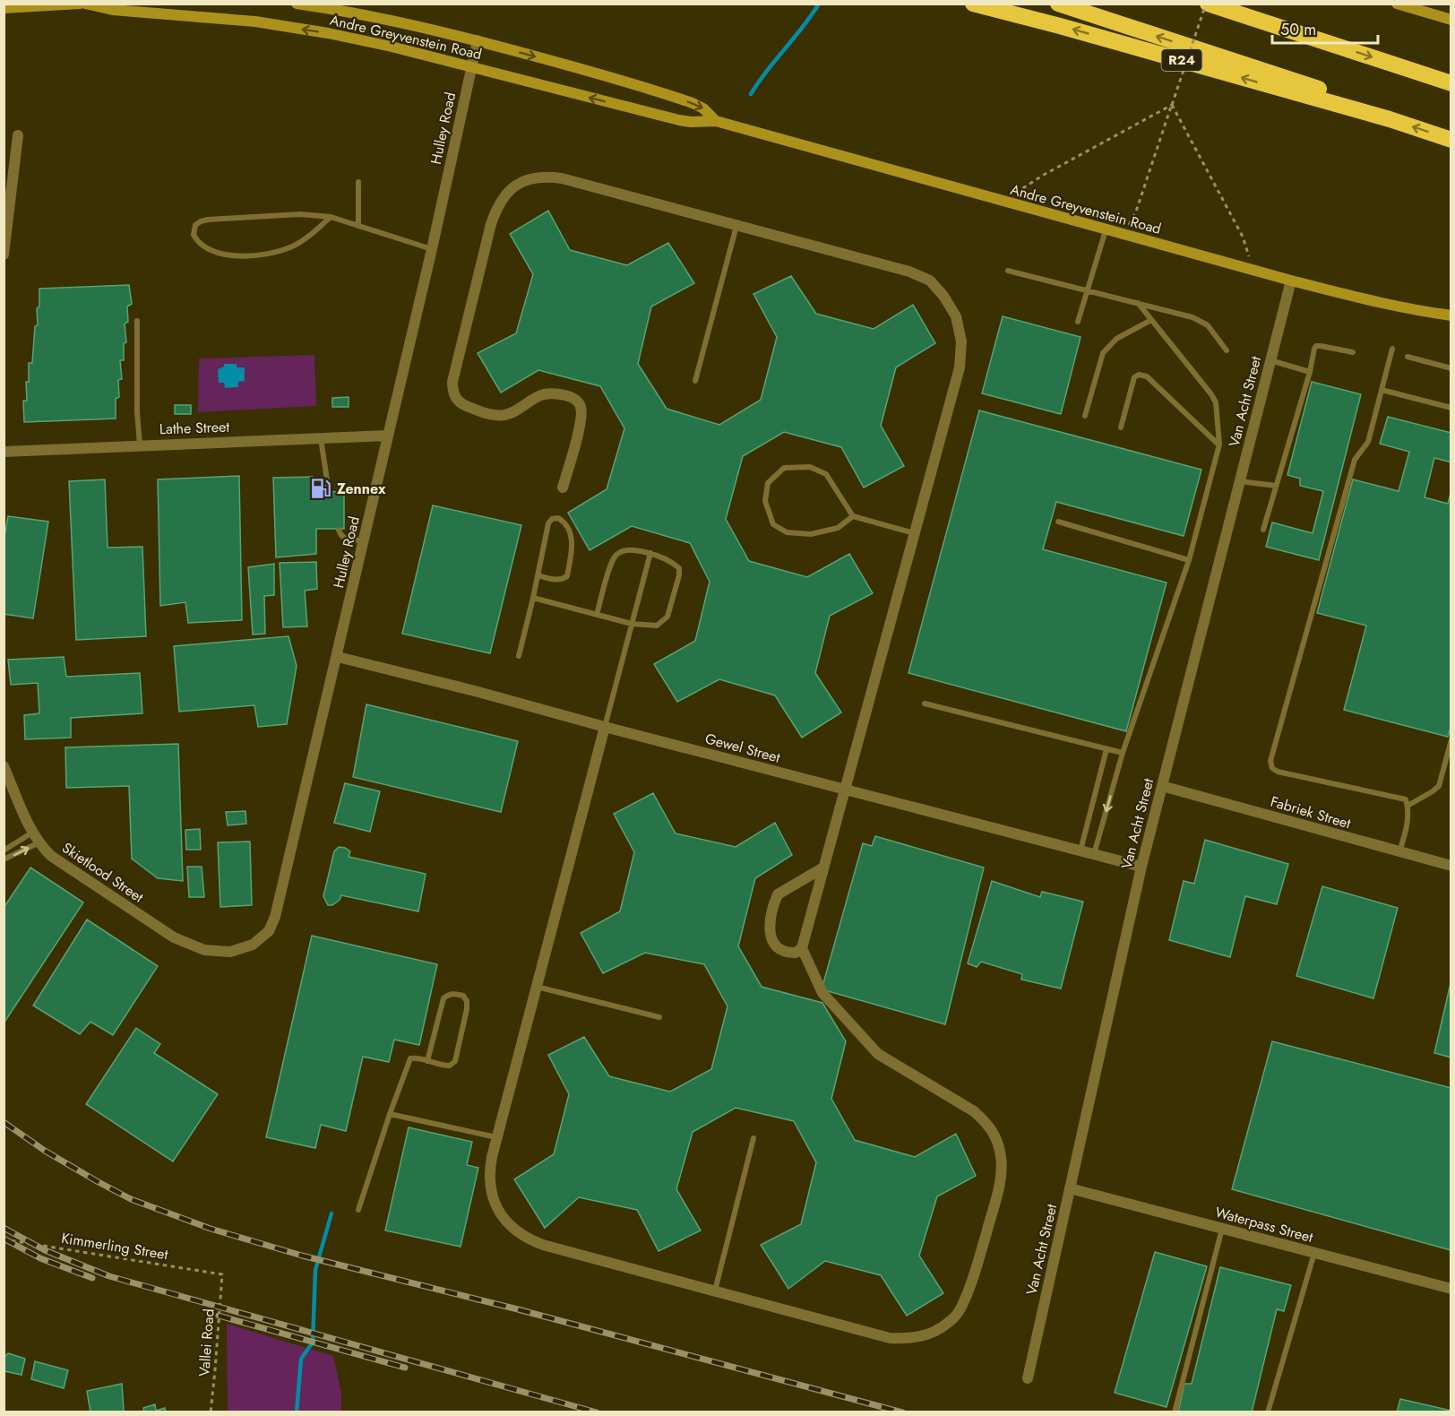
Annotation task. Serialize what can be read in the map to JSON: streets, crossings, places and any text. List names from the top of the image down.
{
  "streets": {
    "highway": ["R24"],
    "main road": ["Andre Greyvenstein Road"],
    "street": [
      "Hulley Road",
      "Van Acht Street",
      "Lathe Street",
      "Gewel Street",
      "Fabriek Street",
      "Skietlood Street",
      "Waterpass Street"
    ],
    "path": ["Kimmerling Street", "Vallei Road"]
  },
  "crossings": [
    ["Andre Greyvenstein Road", "Hulley Road"],
    ["Andre Greyvenstein Road", "Van Acht Street"],
    ["Hulley Road", "Lathe Street"],
    ["Hulley Road", "Gewel Street"],
    ["Hulley Road", "Skietlood Street"],
    ["Van Acht Street", "Gewel Street"],
    ["Van Acht Street", "Fabriek Street"],
    ["Van Acht Street", "Waterpass Street"],
    ["Kimmerling Street", "Vallei Road"]
  ],
  "places": {
    "fuel station": ["Zennex"]
  },
  "scale_bar": "50 m"
}
